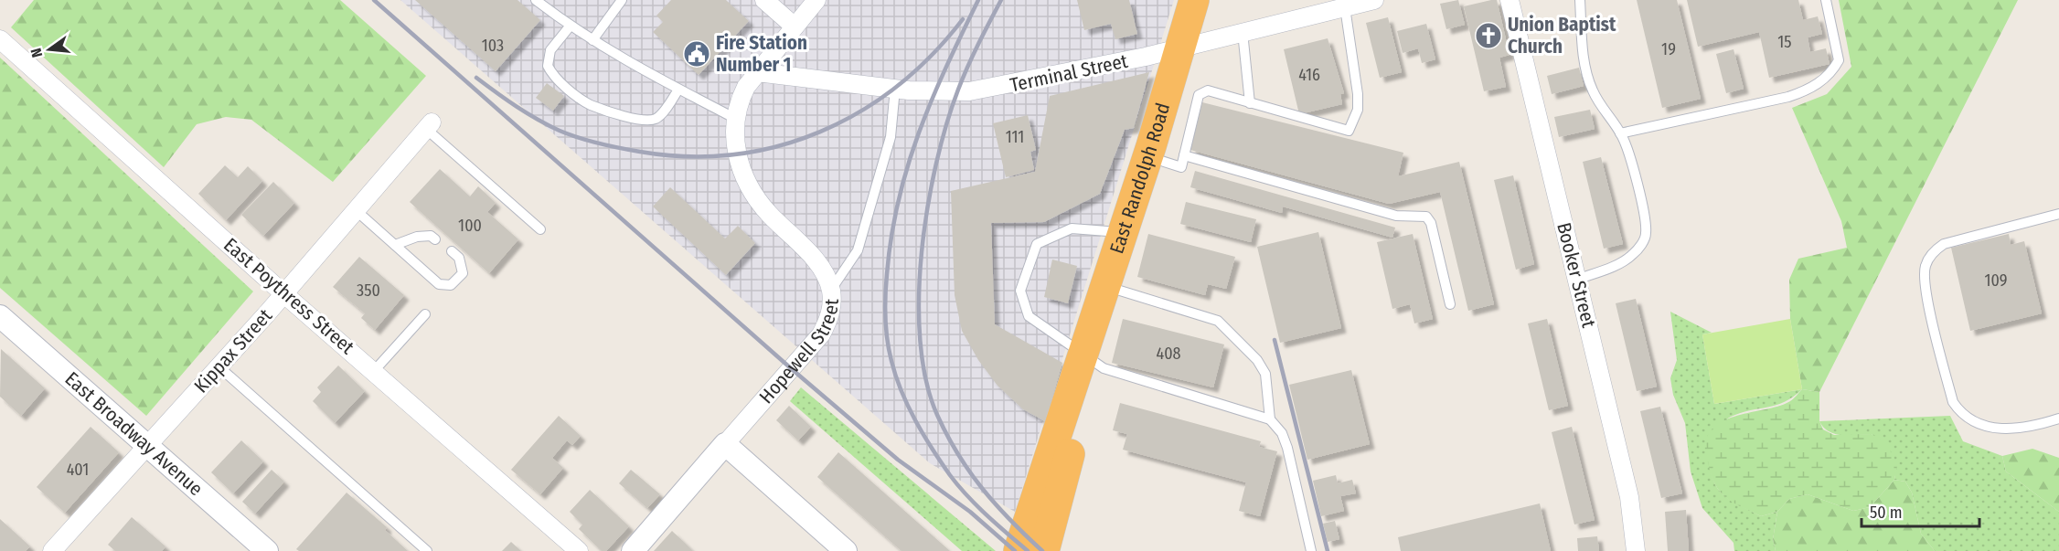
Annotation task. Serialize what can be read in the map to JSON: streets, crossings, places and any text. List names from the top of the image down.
{
  "streets": {
    "highway": ["East Randolph Road"],
    "street": [
      "Terminal Street",
      "Booker Street",
      "East Poythress Street",
      "Hopewell Street",
      "Kippax Street",
      "East Broadway Avenue"
    ]
  },
  "crossings": [
    ["Terminal Street", "East Randolph Road"],
    ["Terminal Street", "Hopewell Street"],
    ["East Poythress Street", "Kippax Street"],
    ["Kippax Street", "East Broadway Avenue"]
  ],
  "places": {
    "church": ["Union Baptist Church"],
    "public building": ["Fire Station Number 1"]
  },
  "house_numbers": [
    "15",
    "103",
    "19",
    "416",
    "111",
    "100",
    "109",
    "350",
    "408",
    "401"
  ],
  "scale_bar": "50 m",
  "north": "left"
}
